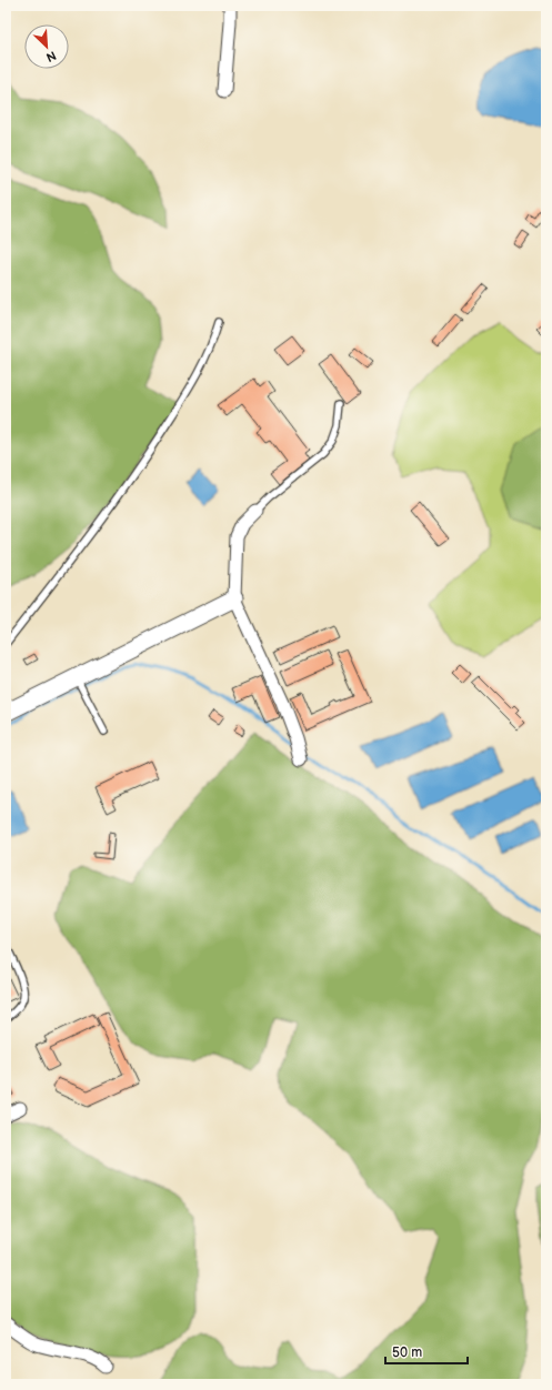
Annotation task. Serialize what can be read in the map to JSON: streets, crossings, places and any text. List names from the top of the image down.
{
  "scale_bar": "50 m",
  "north": "bottom right"
}
